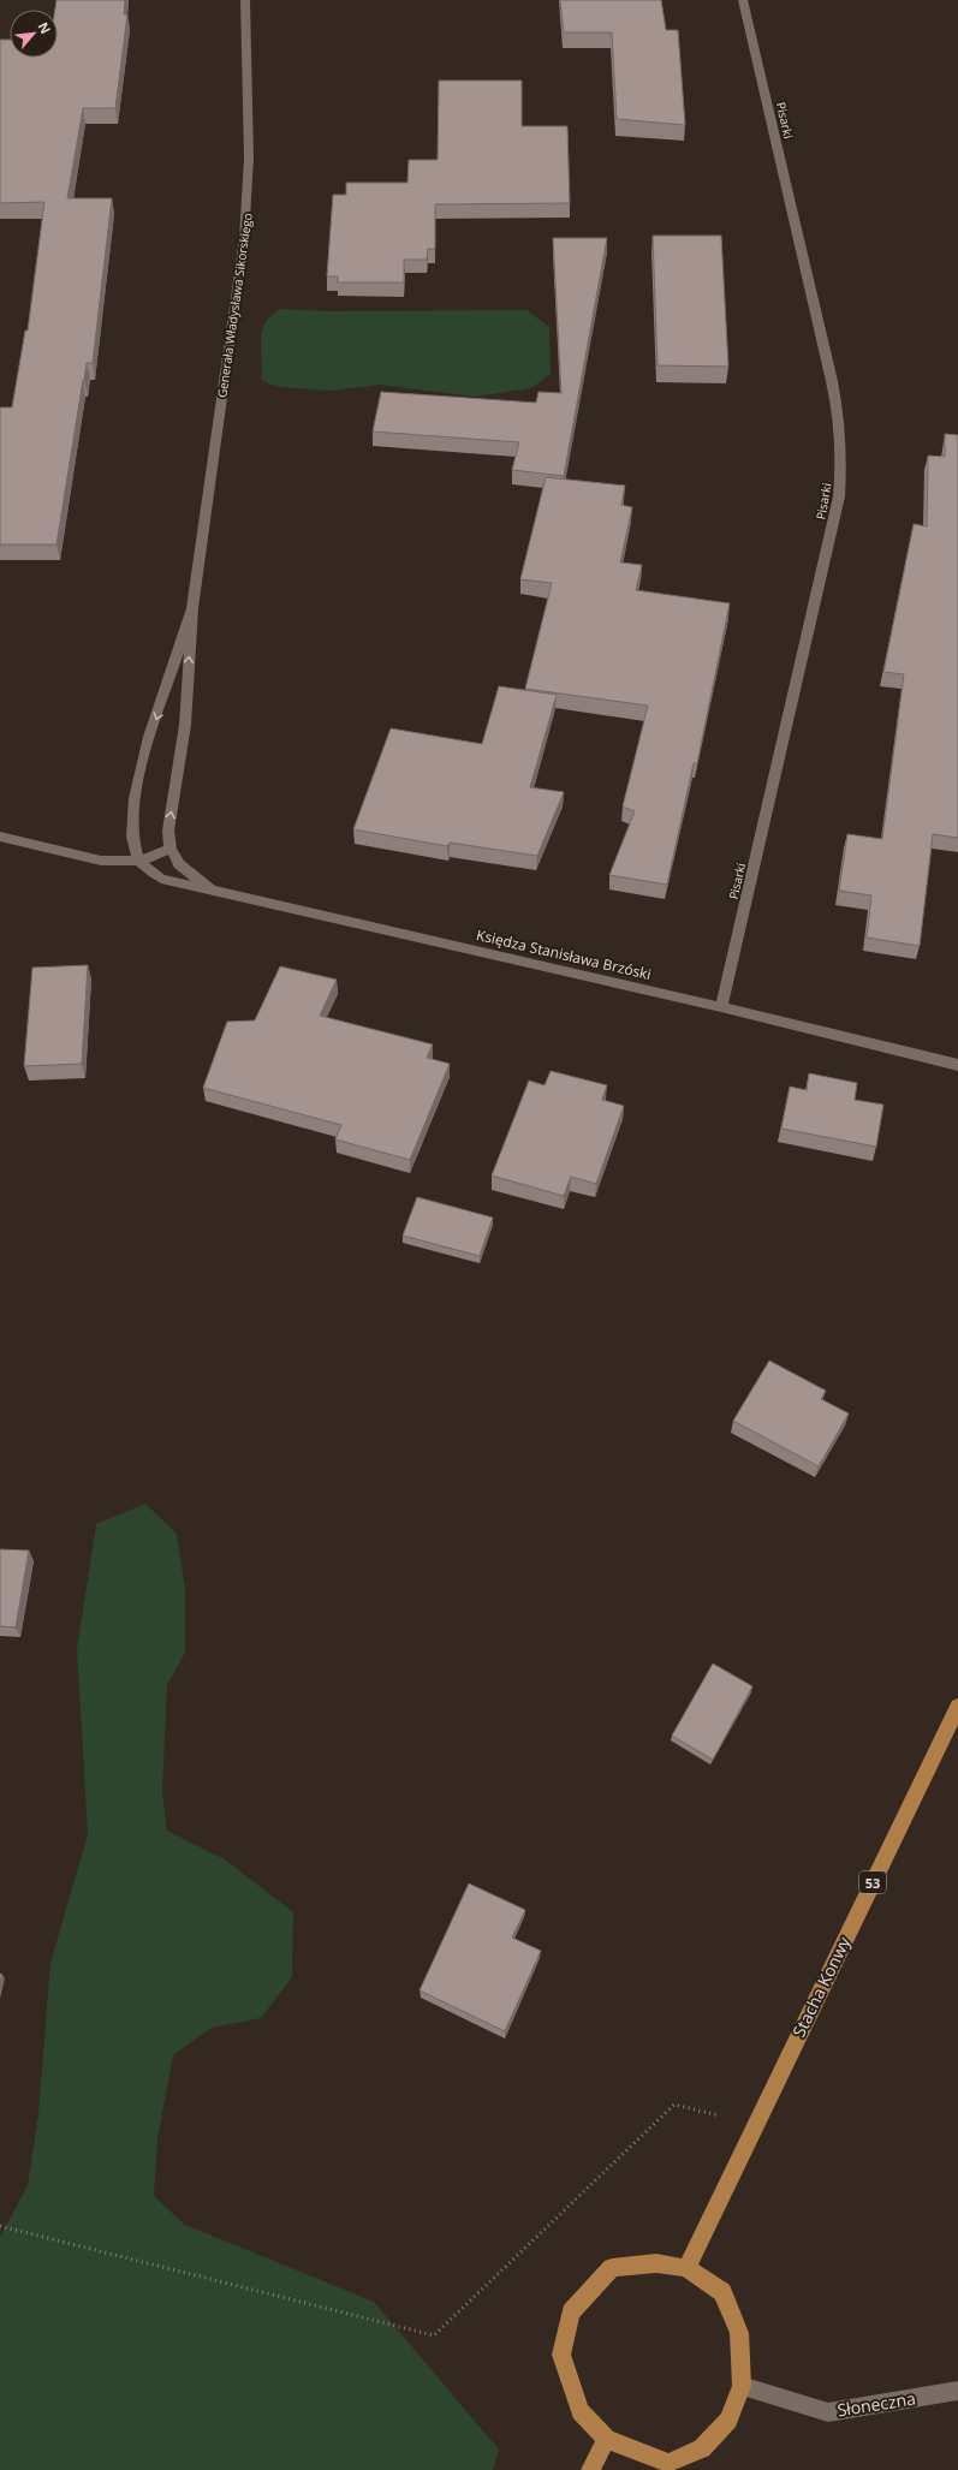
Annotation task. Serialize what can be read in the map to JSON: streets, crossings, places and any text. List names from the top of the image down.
{
  "streets": {
    "main road": ["53", "Stacha Konwy"],
    "street": [
      "Pisarki",
      "Generała Władysława Sikorskiego",
      "Księdza Stanisława Brzóski",
      "Słoneczna"
    ]
  },
  "crossings": [
    ["Pisarki", "Księdza Stanisława Brzóski"],
    ["Generała Władysława Sikorskiego", "Księdza Stanisława Brzóski"]
  ],
  "north": "top right"
}
